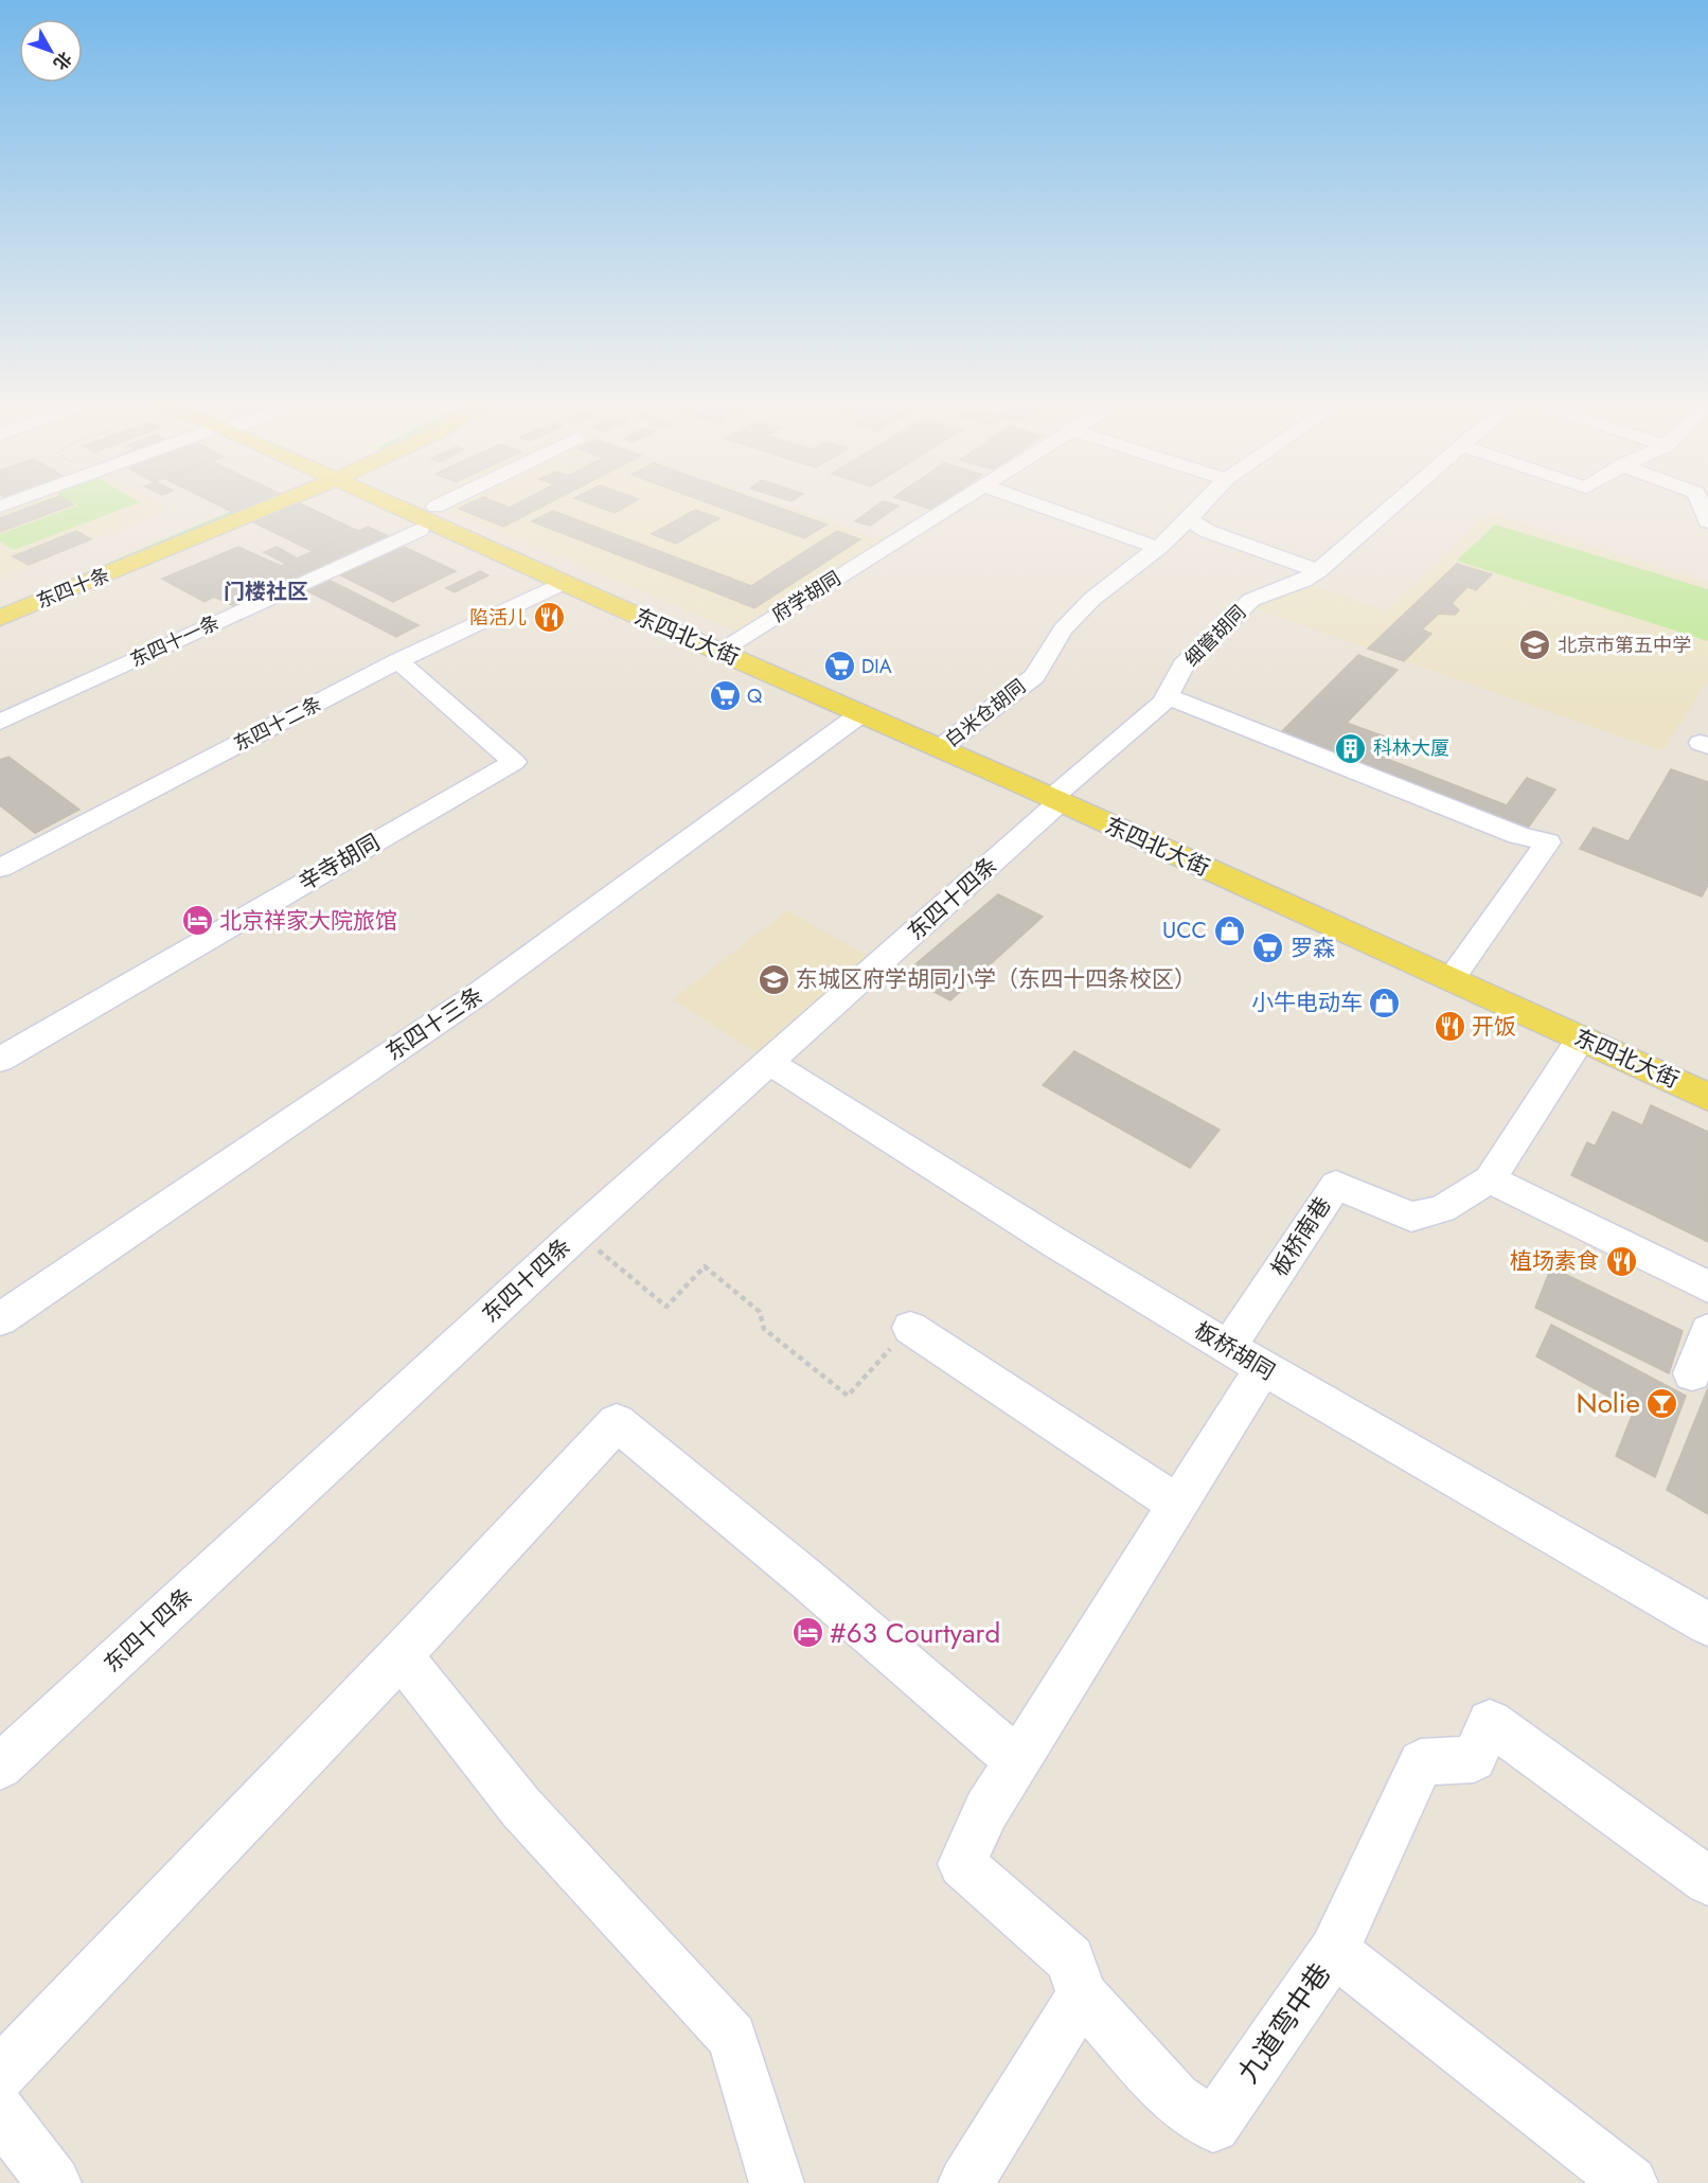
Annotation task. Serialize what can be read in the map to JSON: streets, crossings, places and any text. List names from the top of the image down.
{
  "streets": {
    "main road": ["东四十条", "东四北大街"],
    "street": [
      "府学胡同",
      "细管胡同",
      "东四十一条",
      "白米仓胡同",
      "东四十二条",
      "辛寺胡同",
      "东四十四条",
      "东四十三条",
      "板桥南巷",
      "板桥胡同",
      "九道弯中巷"
    ]
  },
  "crossings": [
    ["府学胡同", "东四北大街"],
    ["细管胡同", "东四北大街"],
    ["细管胡同", "东四十四条"],
    ["东四北大街", "东四十一条"],
    ["东四北大街", "白米仓胡同"],
    ["东四北大街", "东四十二条"],
    ["东四北大街", "东四十四条"],
    ["东四北大街", "东四十三条"],
    ["东四北大街", "板桥南巷"],
    ["东四十二条", "辛寺胡同"],
    ["东四十四条", "板桥胡同"],
    ["板桥南巷", "板桥胡同"]
  ],
  "districts": ["门楼社区"],
  "places": {
    "restaurant": ["陷活儿", "开饭", "植场素食"],
    "school or university": ["北京市第五中学", "东城区府学胡同小学（东四十四条校区）"],
    "supermarket": ["DIA", "Q", "罗森"],
    "building": ["科林大厦"],
    "hotel": ["北京祥家大院旅馆", "#63 Courtyard"],
    "shop": ["UCC", "小牛电动车"],
    "bar": ["Nolie"]
  },
  "north": "bottom right"
}
